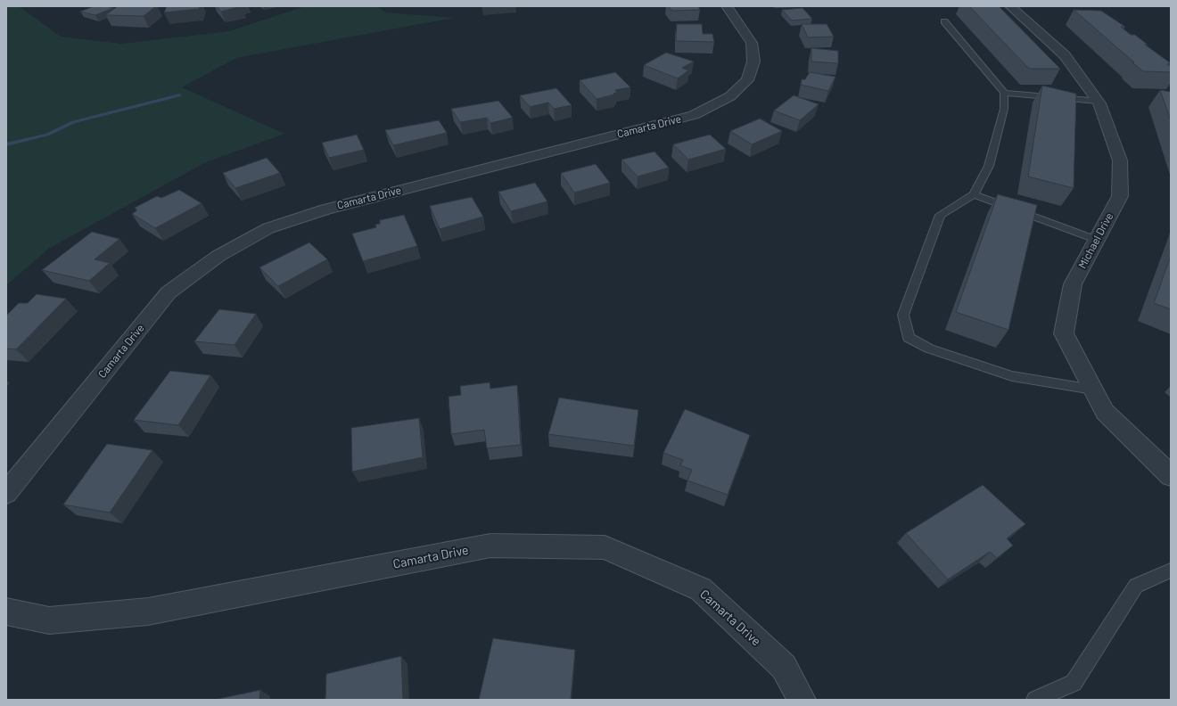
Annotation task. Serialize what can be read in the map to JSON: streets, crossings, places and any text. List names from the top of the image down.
{
  "streets": {
    "street": ["Camarta Drive", "Michael Drive"]
  }
}
